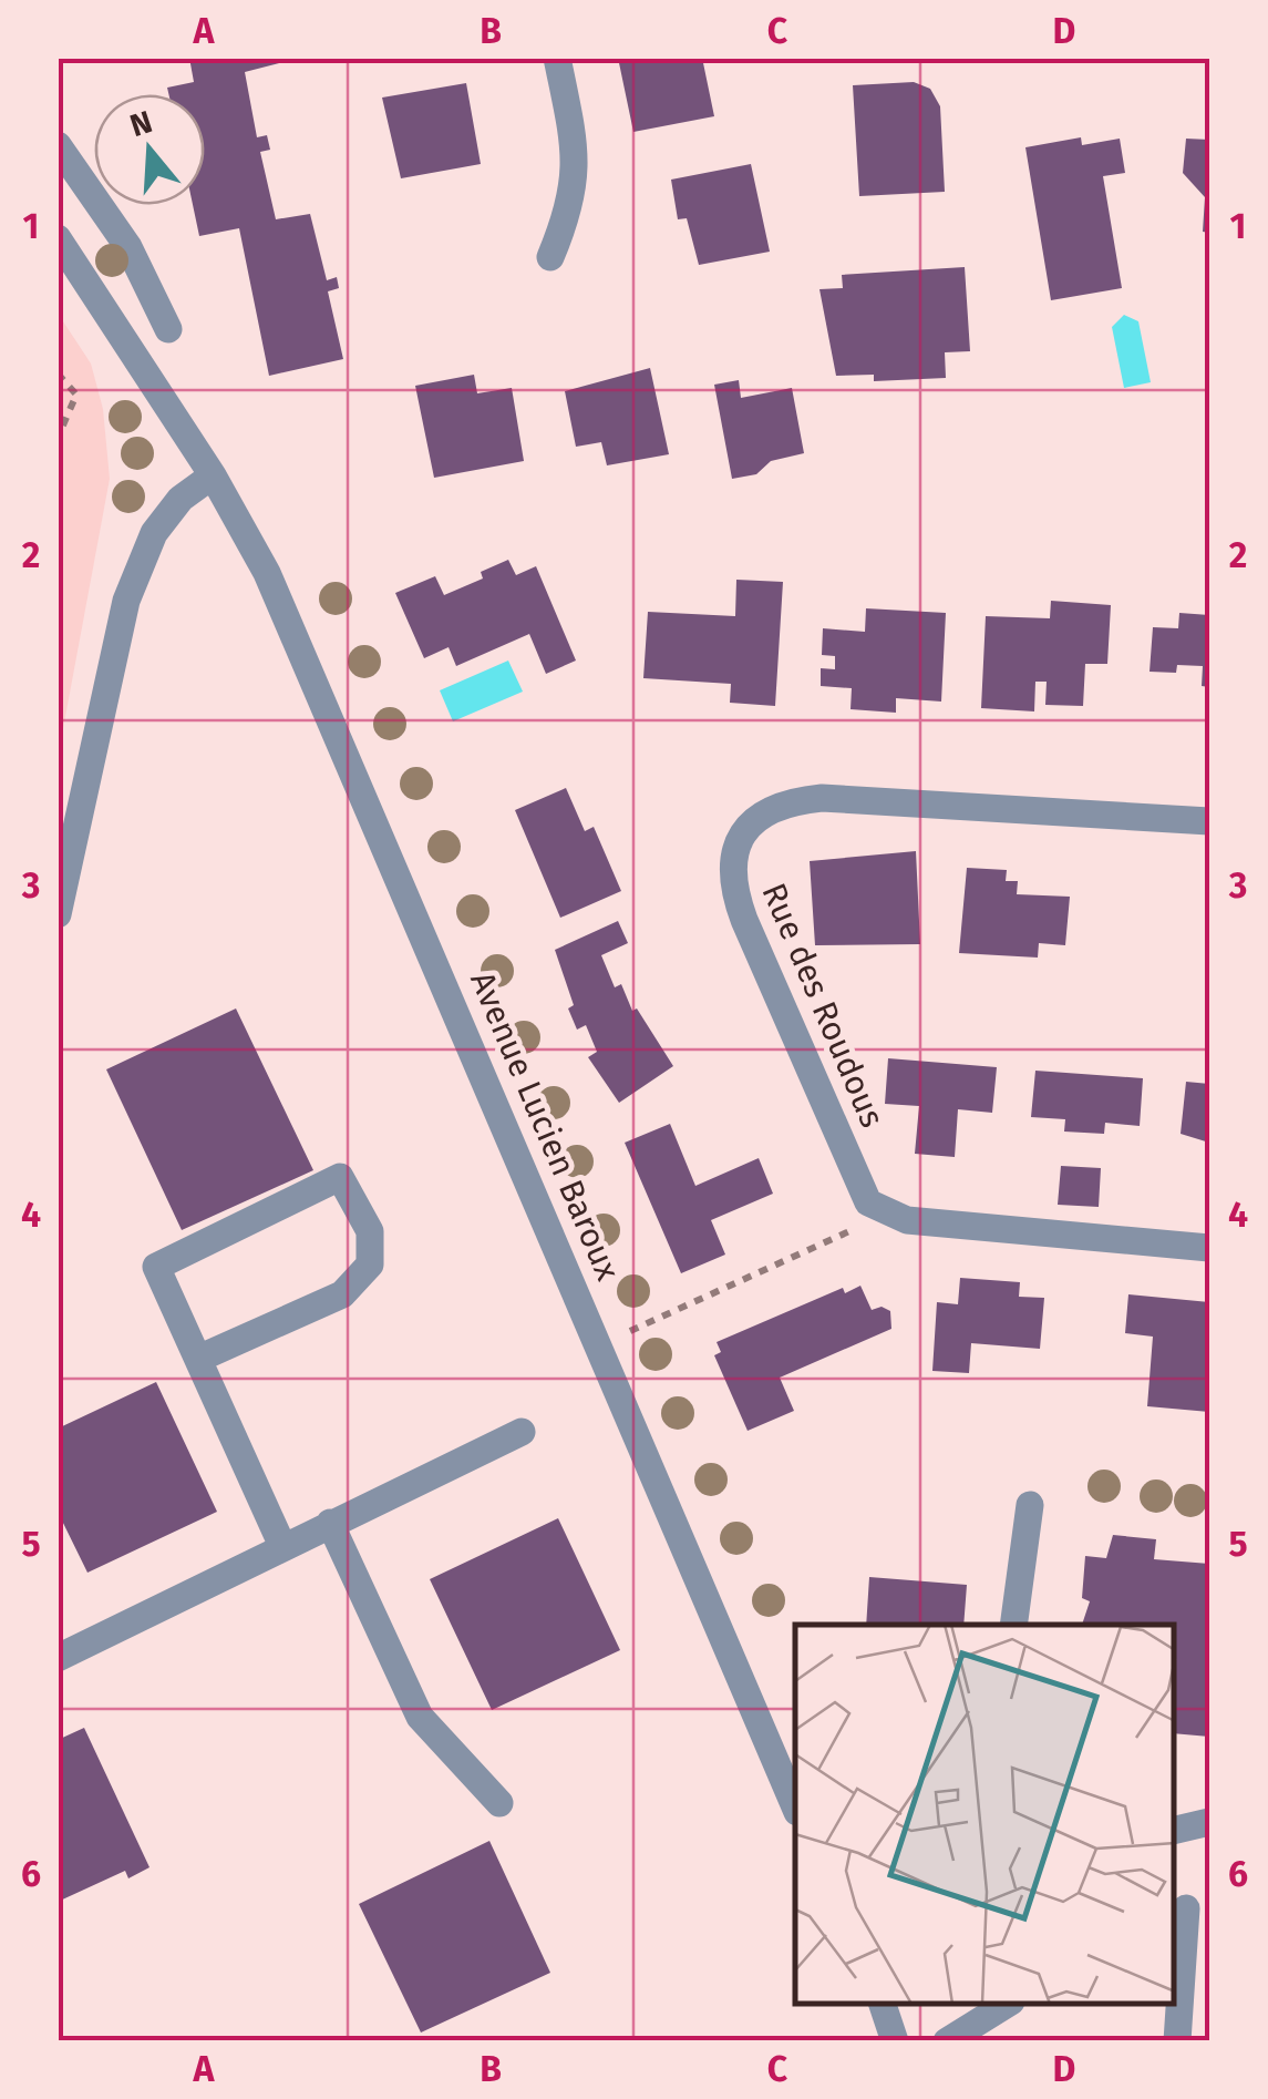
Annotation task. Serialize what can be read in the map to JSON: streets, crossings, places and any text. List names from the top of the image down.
{
  "streets": {
    "street": ["Rue des Roudous", "Avenue Lucien Baroux"]
  },
  "north": "top",
  "grid": {
    "columns": [
      "A",
      "B",
      "C",
      "D"
    ],
    "rows": [
      "1",
      "2",
      "3",
      "4",
      "5",
      "6"
    ]
  }
}
